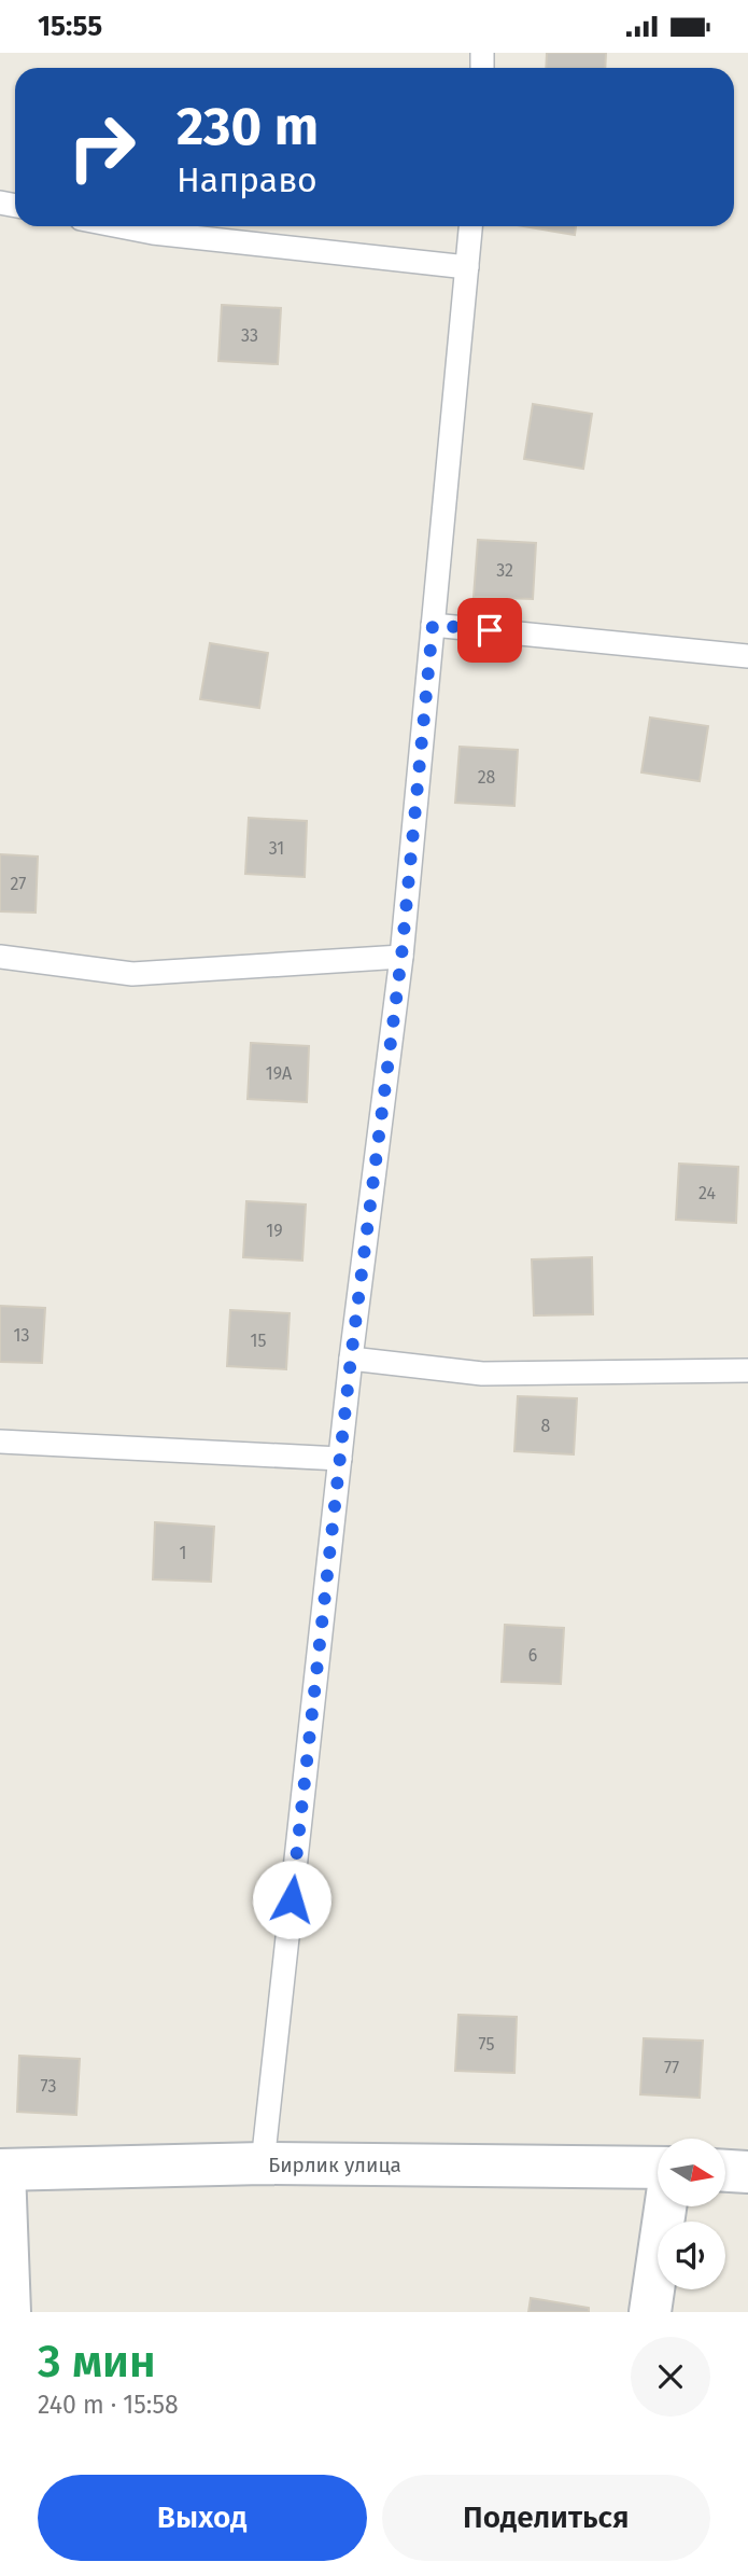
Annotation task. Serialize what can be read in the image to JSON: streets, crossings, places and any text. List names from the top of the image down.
{
  "streets": {
    "street": ["Бирлик улица"]
  },
  "house_numbers": [
    "33",
    "32",
    "28",
    "31",
    "27",
    "19А",
    "24",
    "19",
    "13",
    "15",
    "8",
    "1",
    "6",
    "75",
    "77",
    "73"
  ],
  "north": "right",
  "page": {
    "status": "15:55",
    "turn": ["230 m", "Направо"],
    "heading": ["3 мин", "240 m · 15:58"],
    "buttons": ["Выход", "Поделиться"]
  }
}
